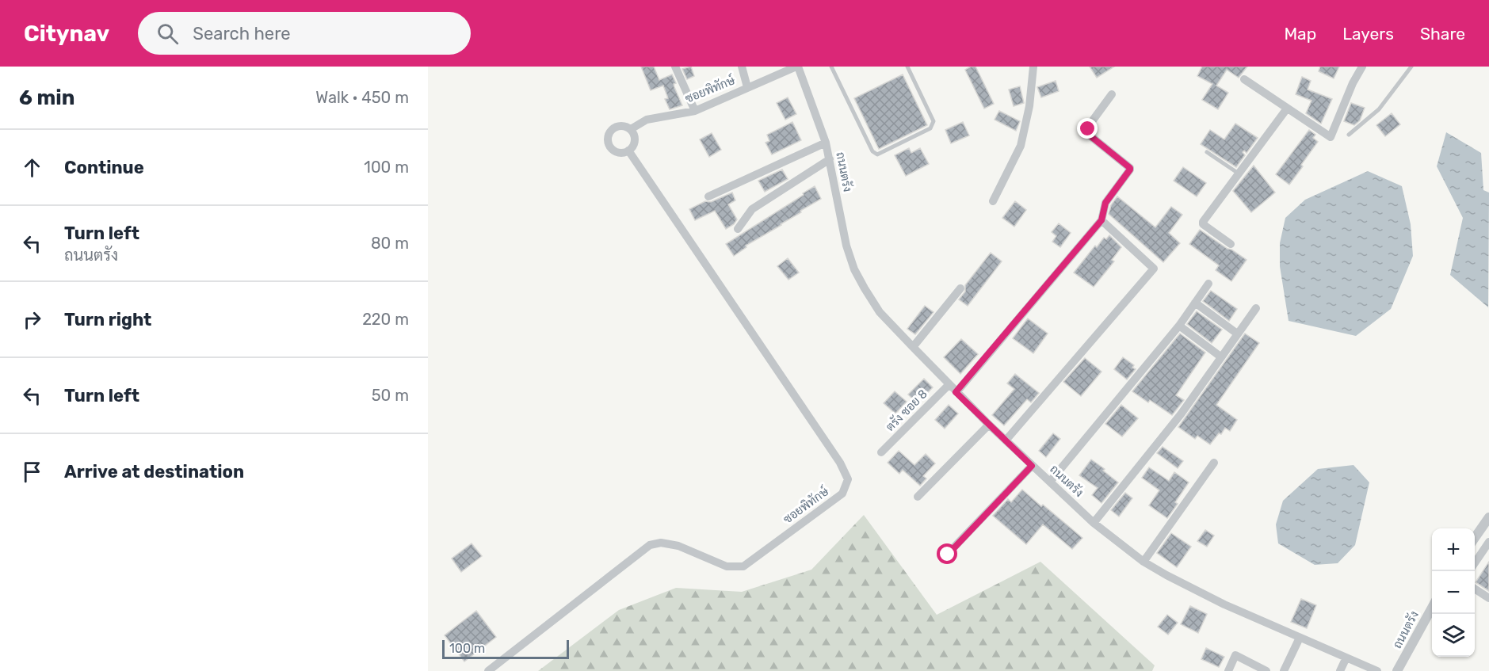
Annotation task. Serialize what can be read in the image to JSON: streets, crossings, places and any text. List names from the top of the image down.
{
  "streets": {
    "street": ["ซอยพิทักษ์", "ถนนตรัง", "ตรัง ซอย 8"]
  },
  "crossings": [
    ["ซอยพิทักษ์", "ถนนตรัง"],
    ["ถนนตรัง", "ตรัง ซอย 8"]
  ],
  "scale_bar": "100 m",
  "page": {
    "header": "Citynav",
    "search": "Search here",
    "nav": ["Map", "Layers", "Share"],
    "heading": ["6 min", "Walk · 450 m"],
    "list": [
      ["Continue", "100 m"],
      ["Turn left", "ถนนตรัง", "80 m"],
      ["Turn right", "220 m"],
      ["Turn left", "50 m"],
      "Arrive at destination"
    ],
    "map_buttons": ["+", "−"],
    "scale": "100 m"
  }
}
